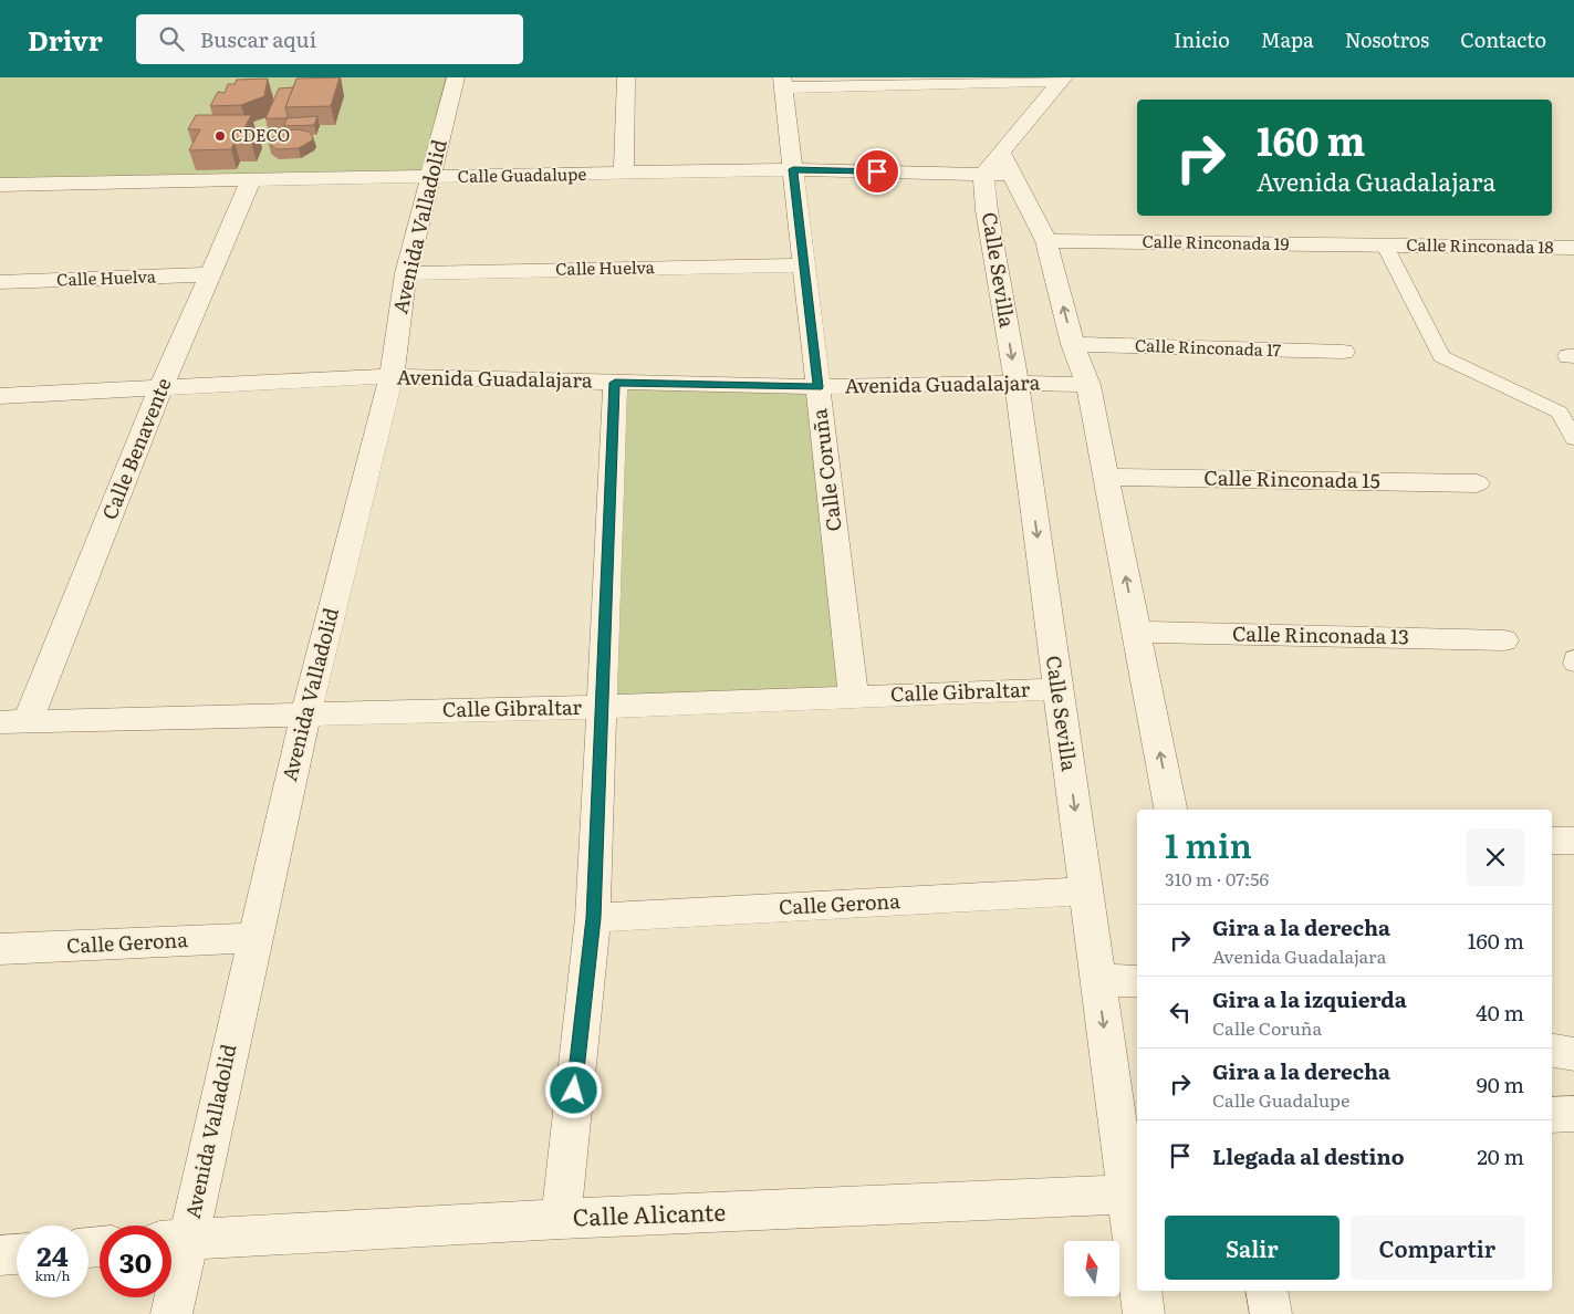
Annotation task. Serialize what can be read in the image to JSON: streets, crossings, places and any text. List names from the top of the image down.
{
  "streets": {
    "street": [
      "Calle Guadalupe",
      "Avenida Valladolid",
      "Calle Rinconada 19",
      "Calle Rinconada 18",
      "Calle Huelva",
      "Calle Sevilla",
      "Calle Rinconada 17",
      "Avenida Guadalajara",
      "Calle Benavente",
      "Calle Coruña",
      "Calle Rinconada 15",
      "Calle Rinconada 13",
      "Calle Gibraltar",
      "Calle Gerona",
      "Calle Alicante"
    ]
  },
  "crossings": [
    ["Calle Guadalupe", "Avenida Valladolid"],
    ["Calle Guadalupe", "Calle Sevilla"],
    ["Calle Guadalupe", "Calle Benavente"],
    ["Calle Guadalupe", "Calle Coruña"],
    ["Avenida Valladolid", "Calle Huelva"],
    ["Avenida Valladolid", "Avenida Guadalajara"],
    ["Avenida Valladolid", "Calle Gibraltar"],
    ["Avenida Valladolid", "Calle Gerona"],
    ["Avenida Valladolid", "Calle Alicante"],
    ["Calle Rinconada 19", "Calle Rinconada 18"],
    ["Calle Rinconada 19", "Calle Sevilla"],
    ["Calle Huelva", "Calle Benavente"],
    ["Calle Huelva", "Calle Coruña"],
    ["Calle Sevilla", "Calle Rinconada 17"],
    ["Calle Sevilla", "Avenida Guadalajara"],
    ["Calle Sevilla", "Calle Rinconada 15"],
    ["Calle Sevilla", "Calle Rinconada 13"],
    ["Calle Sevilla", "Calle Gibraltar"],
    ["Calle Sevilla", "Calle Gerona"],
    ["Calle Sevilla", "Calle Alicante"],
    ["Avenida Guadalajara", "Calle Benavente"],
    ["Avenida Guadalajara", "Calle Coruña"],
    ["Calle Benavente", "Calle Gibraltar"],
    ["Calle Coruña", "Calle Gibraltar"]
  ],
  "places": ["CDECO"],
  "north": "top",
  "page": {
    "header": "Drivr",
    "search": "Buscar aquí",
    "nav": [
      "Inicio",
      "Mapa",
      "Nosotros",
      "Contacto"
    ],
    "turn": ["160 m", "Avenida Guadalajara"],
    "heading": ["1 min", "310 m · 07:56"],
    "list": [
      {
        "name": "Gira a la derecha",
        "note": "Avenida Guadalajara",
        "value": "160 m"
      },
      {
        "name": "Gira a la izquierda",
        "note": "Calle Coruña",
        "value": "40 m"
      },
      {
        "name": "Gira a la derecha",
        "note": "Calle Guadalupe",
        "value": "90 m"
      },
      {
        "name": "Llegada al destino",
        "value": "20 m"
      }
    ],
    "buttons": ["Salir", "Compartir"],
    "speed": "24 km/h",
    "limit": "30"
  }
}
